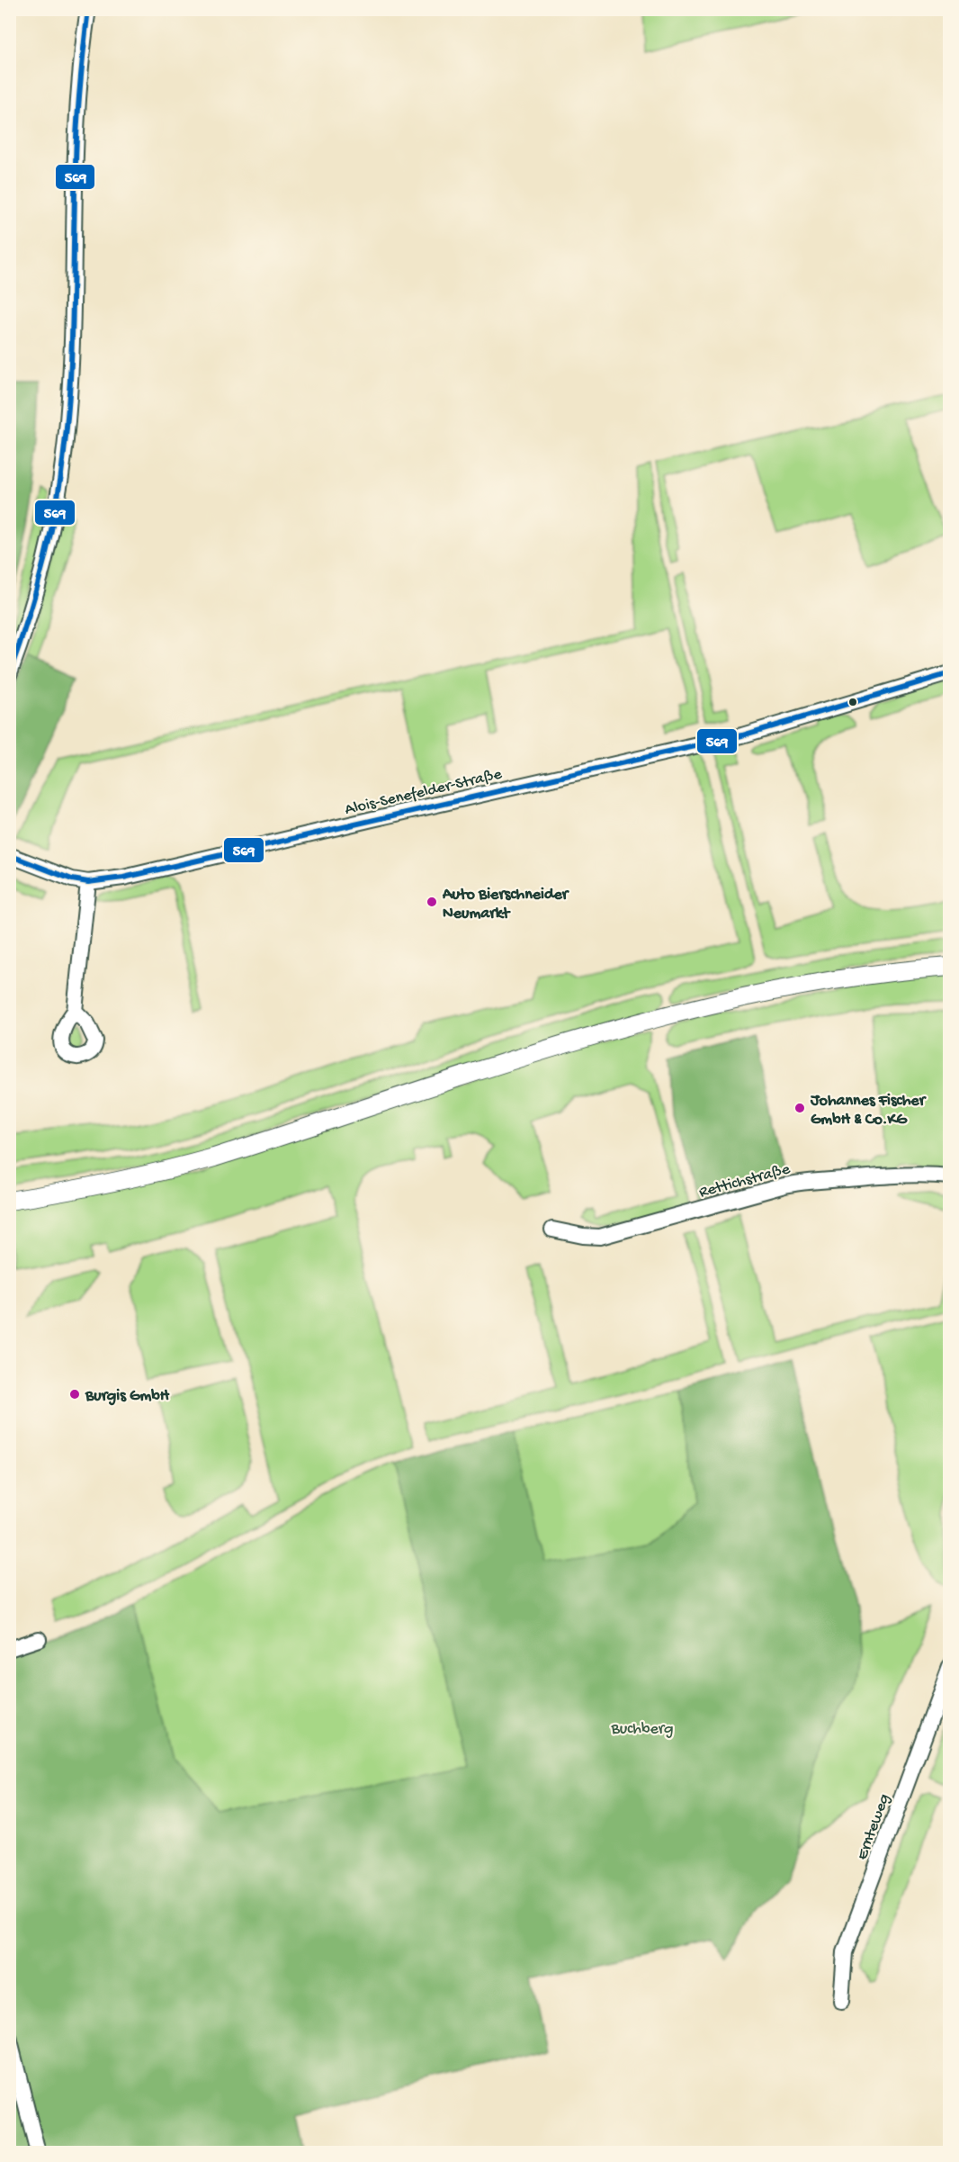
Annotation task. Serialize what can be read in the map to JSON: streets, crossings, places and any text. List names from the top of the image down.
{
  "streets": {
    "street": ["Alois-Senefelder-Straße", "Rettichstraße", "Ernteweg"]
  },
  "parks": ["Buchberg"],
  "places": ["Auto Bierschneider Neumarkt", "Johannes Fischer GmbH & Co.KG", "Burgis GmbH"],
  "lines": ["transit line 569"]
}
